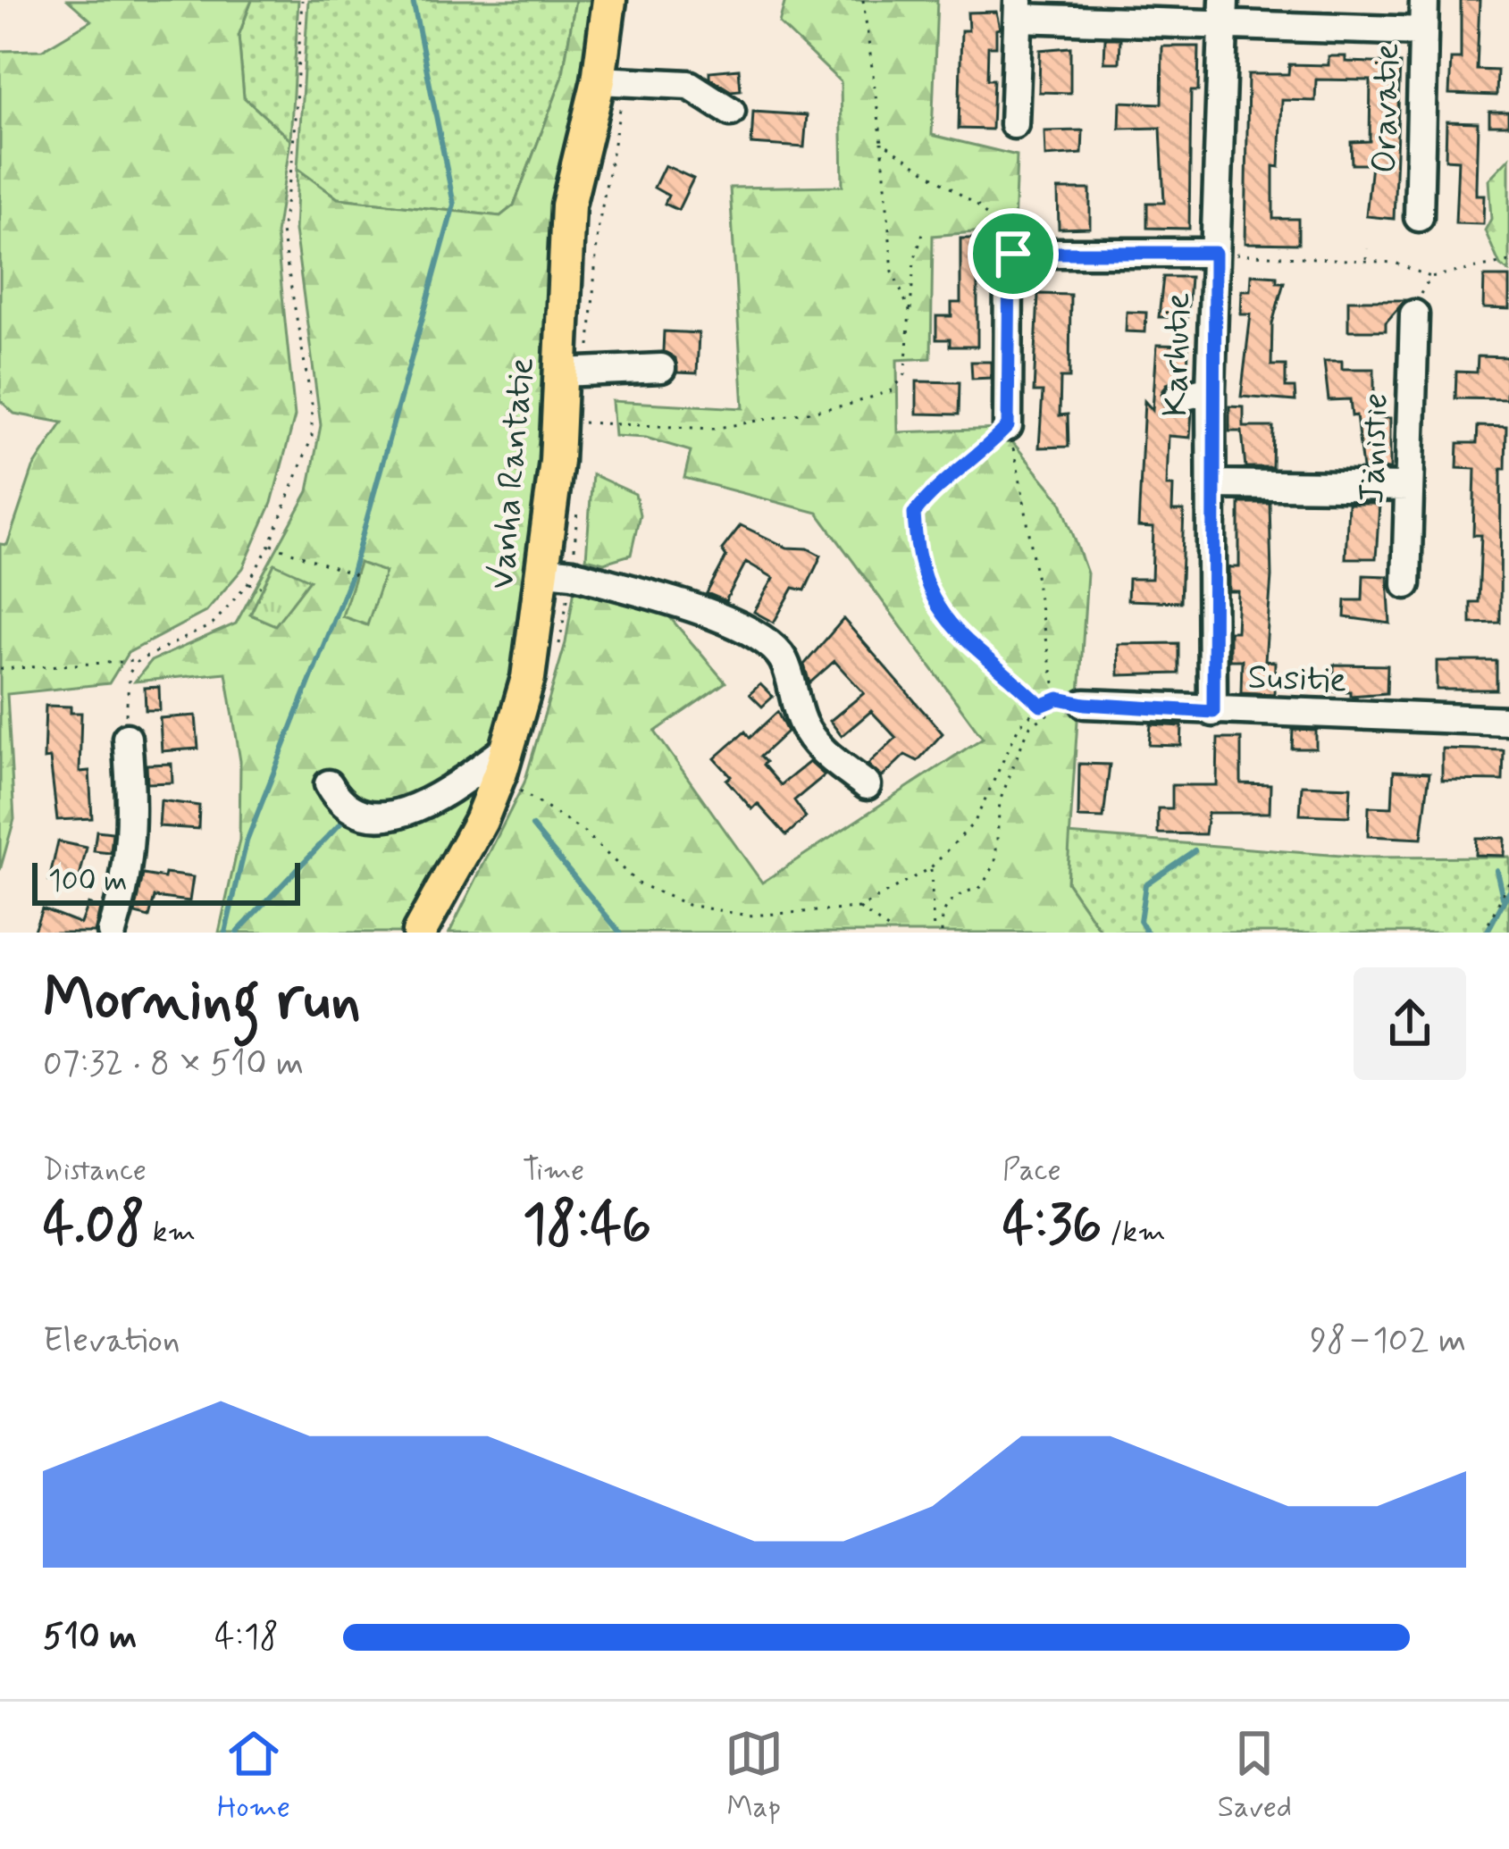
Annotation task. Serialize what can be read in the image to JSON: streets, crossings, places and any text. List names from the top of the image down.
{
  "streets": {
    "main road": ["Vanha Rantatie"],
    "street": [
      "Oravatie",
      "Karhutie",
      "Jänistie",
      "Susitie"
    ]
  },
  "crossings": [
    ["Karhutie", "Susitie"]
  ],
  "scale_bar": "100 m",
  "page": {
    "scale": "100 m",
    "heading": ["Morning run", "07:32 · 8 × 510 m"],
    "stats": [
      ["Distance", "4.08 km"],
      ["Time", "18:46"],
      ["Pace", "4:36 /km"]
    ],
    "chart": ["Elevation", "98–102 m"],
    "list": [
      {
        "name": "510 m",
        "note": "4:18"
      }
    ],
    "tabs": ["Home", "Map", "Saved"]
  }
}
